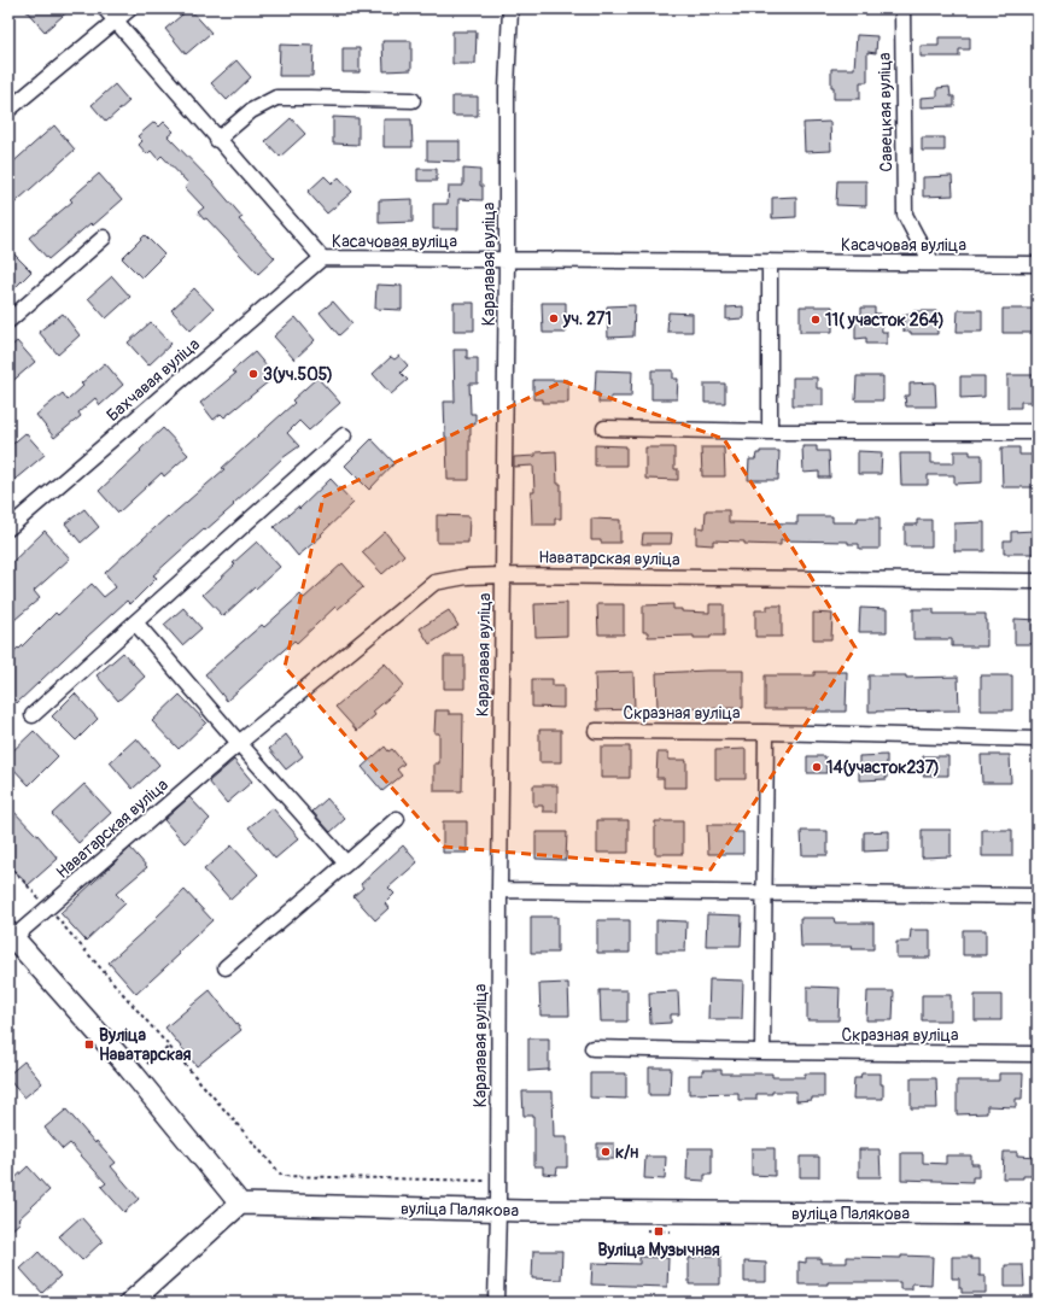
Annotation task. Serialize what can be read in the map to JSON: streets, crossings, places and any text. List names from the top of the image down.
{
  "streets": {
    "street": [
      "Савецкая вуліца",
      "Касачовая вуліца",
      "Каралавая вуліца",
      "Бахчавая вуліца",
      "Наватарская вуліца",
      "Скразная вуліца",
      "вуліца Палякова"
    ]
  },
  "crossings": [
    ["Савецкая вуліца", "Касачовая вуліца"],
    ["Касачовая вуліца", "Каралавая вуліца"],
    ["Касачовая вуліца", "Бахчавая вуліца"],
    ["Каралавая вуліца", "Наватарская вуліца"],
    ["Каралавая вуліца", "вуліца Палякова"]
  ],
  "places": {
    "other": [
      "уч. 271",
      "11( участок 264)",
      "3(уч.505)",
      "14(участок237)",
      "к/н"
    ],
    "transit": ["Вуліца Наватарская", "Вуліца Музычная"]
  }
}
